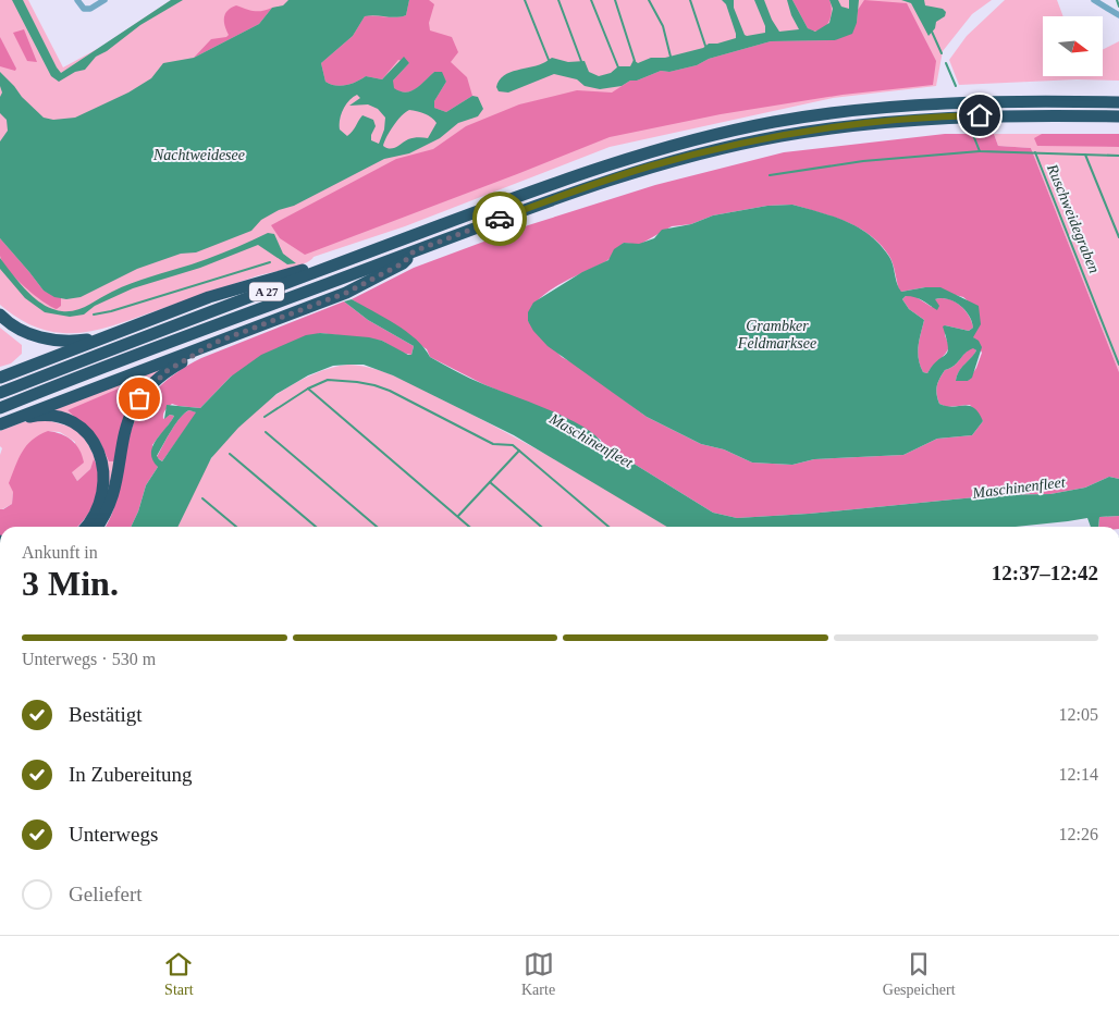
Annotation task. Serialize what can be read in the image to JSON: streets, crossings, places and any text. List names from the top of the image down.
{
  "streets": {
    "highway": ["A 27"]
  },
  "water": [
    "Nachtweidesee",
    "Ruschweidegraben",
    "Grambker Feldmarksee",
    "Maschinenfleet"
  ],
  "north": "right",
  "page": {
    "heading": ["3 Min.", "Ankunft in", "12:37–12:42"],
    "bar": "Unterwegs · 530 m",
    "list": [
      ["Bestätigt", "12:05"],
      ["In Zubereitung", "12:14"],
      ["Unterwegs", "12:26"],
      "Geliefert"
    ],
    "tabs": ["Start", "Karte", "Gespeichert"]
  }
}
